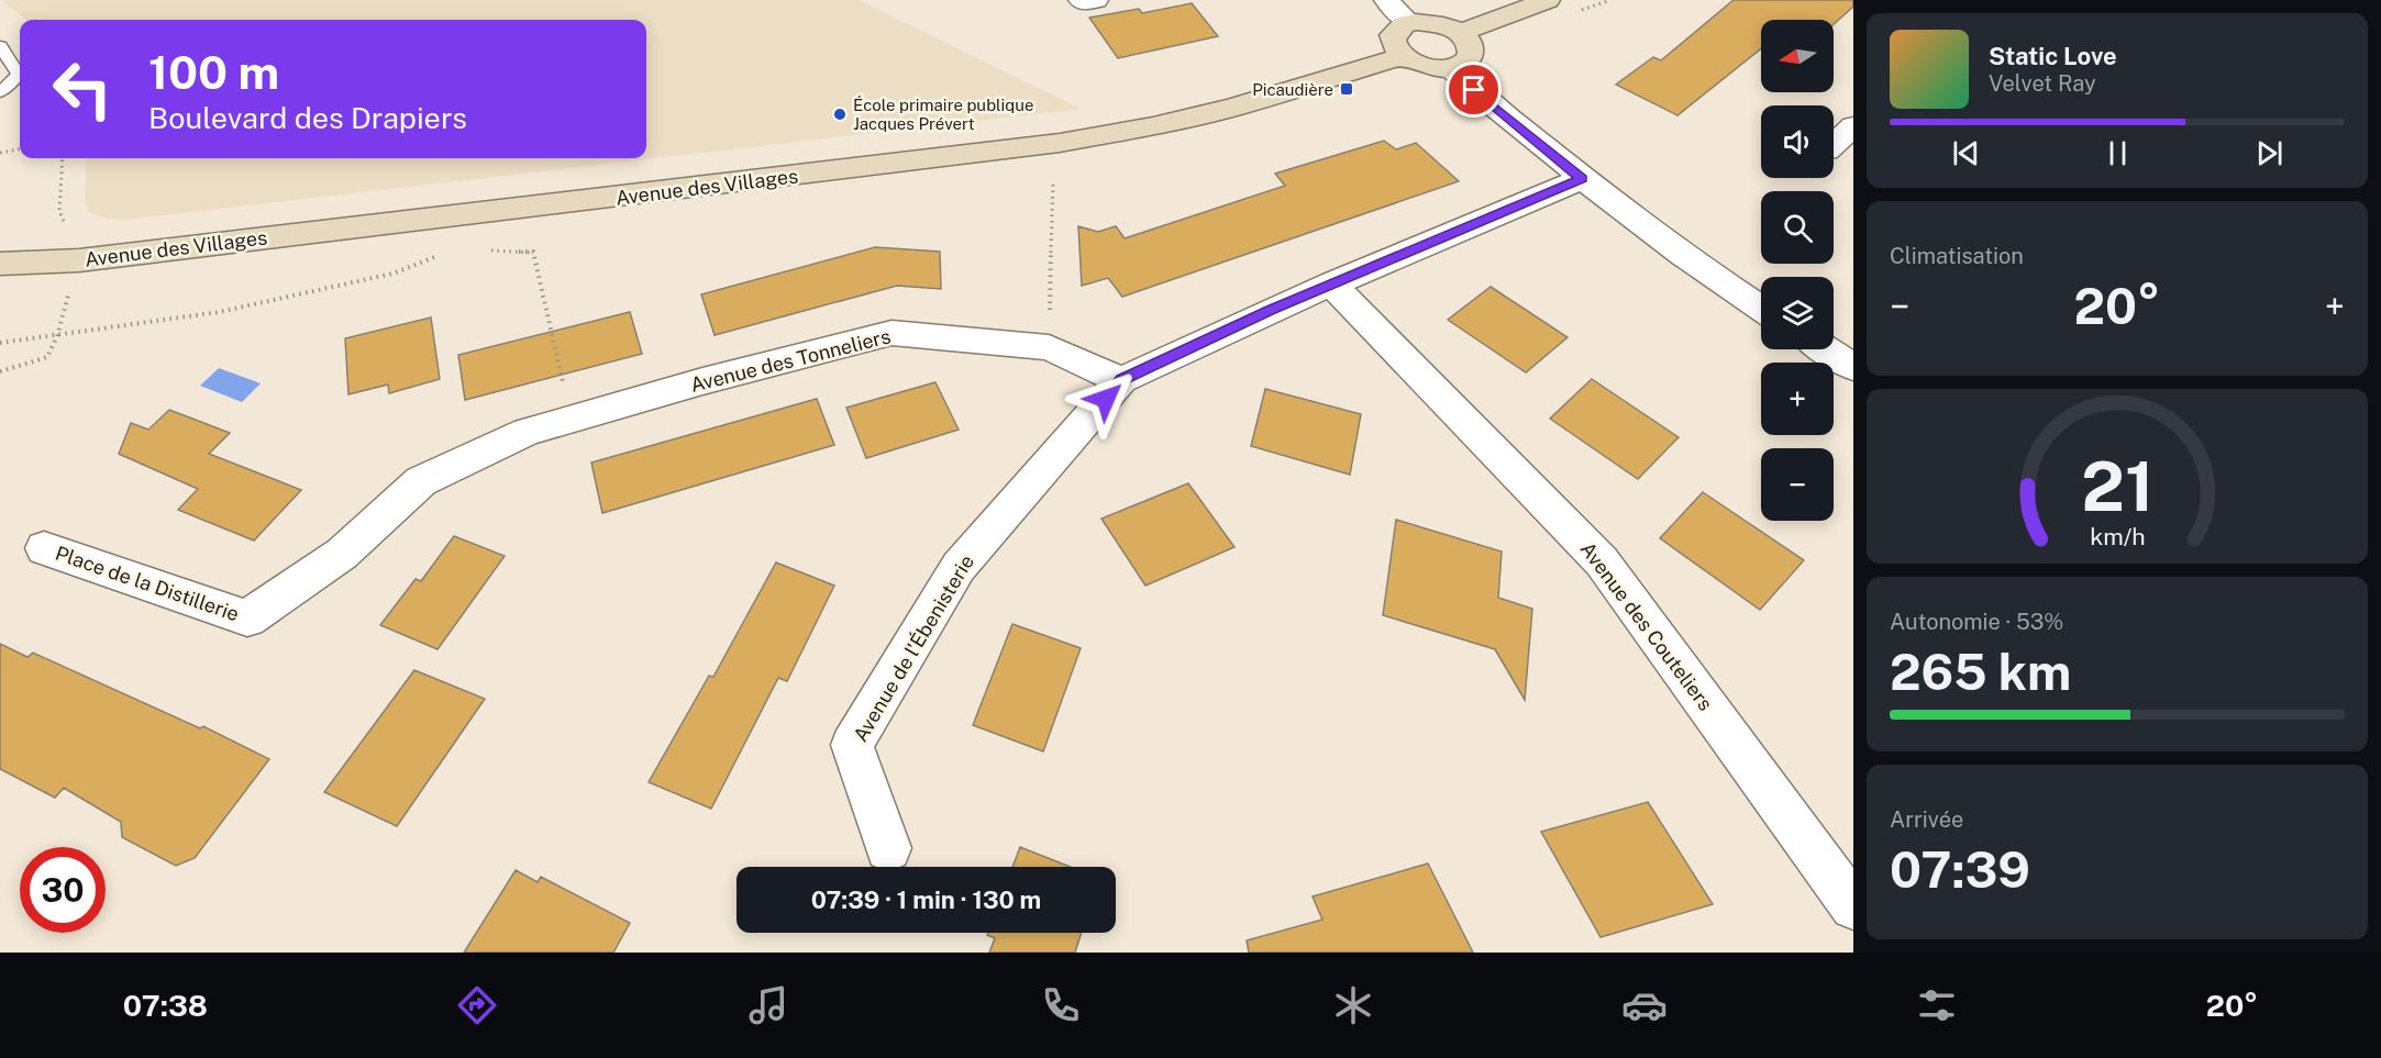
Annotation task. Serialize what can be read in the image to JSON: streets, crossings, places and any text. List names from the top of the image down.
{
  "streets": {
    "street": [
      "Avenue des Villages",
      "Avenue des Tonneliers",
      "Place de la Distillerie",
      "Avenue des Couteliers",
      "Avenue de l'Ébenisterie"
    ]
  },
  "crossings": [
    ["Avenue des Tonneliers", "Place de la Distillerie"],
    ["Avenue des Tonneliers", "Avenue de l'Ébenisterie"]
  ],
  "places": {
    "transit": ["Picaudière"],
    "other": ["École primaire publique Jacques Prévert"]
  },
  "north": "left",
  "page": {
    "map_buttons": ["+", "−"],
    "turn": ["100 m", "Boulevard des Drapiers"],
    "song": ["Static Love", "Velvet Ray"],
    "tile": [
      "Climatisation",
      ["Autonomie · 53%", "265 km"],
      ["Arrivée", "07:39"]
    ],
    "heat": ["−", "20°", "+"],
    "limit": "30",
    "trip": "07:39 · 1 min · 130 m",
    "tabs": ["07:38", "20°"],
    "gauge": ["21", "km/h"]
  }
}
